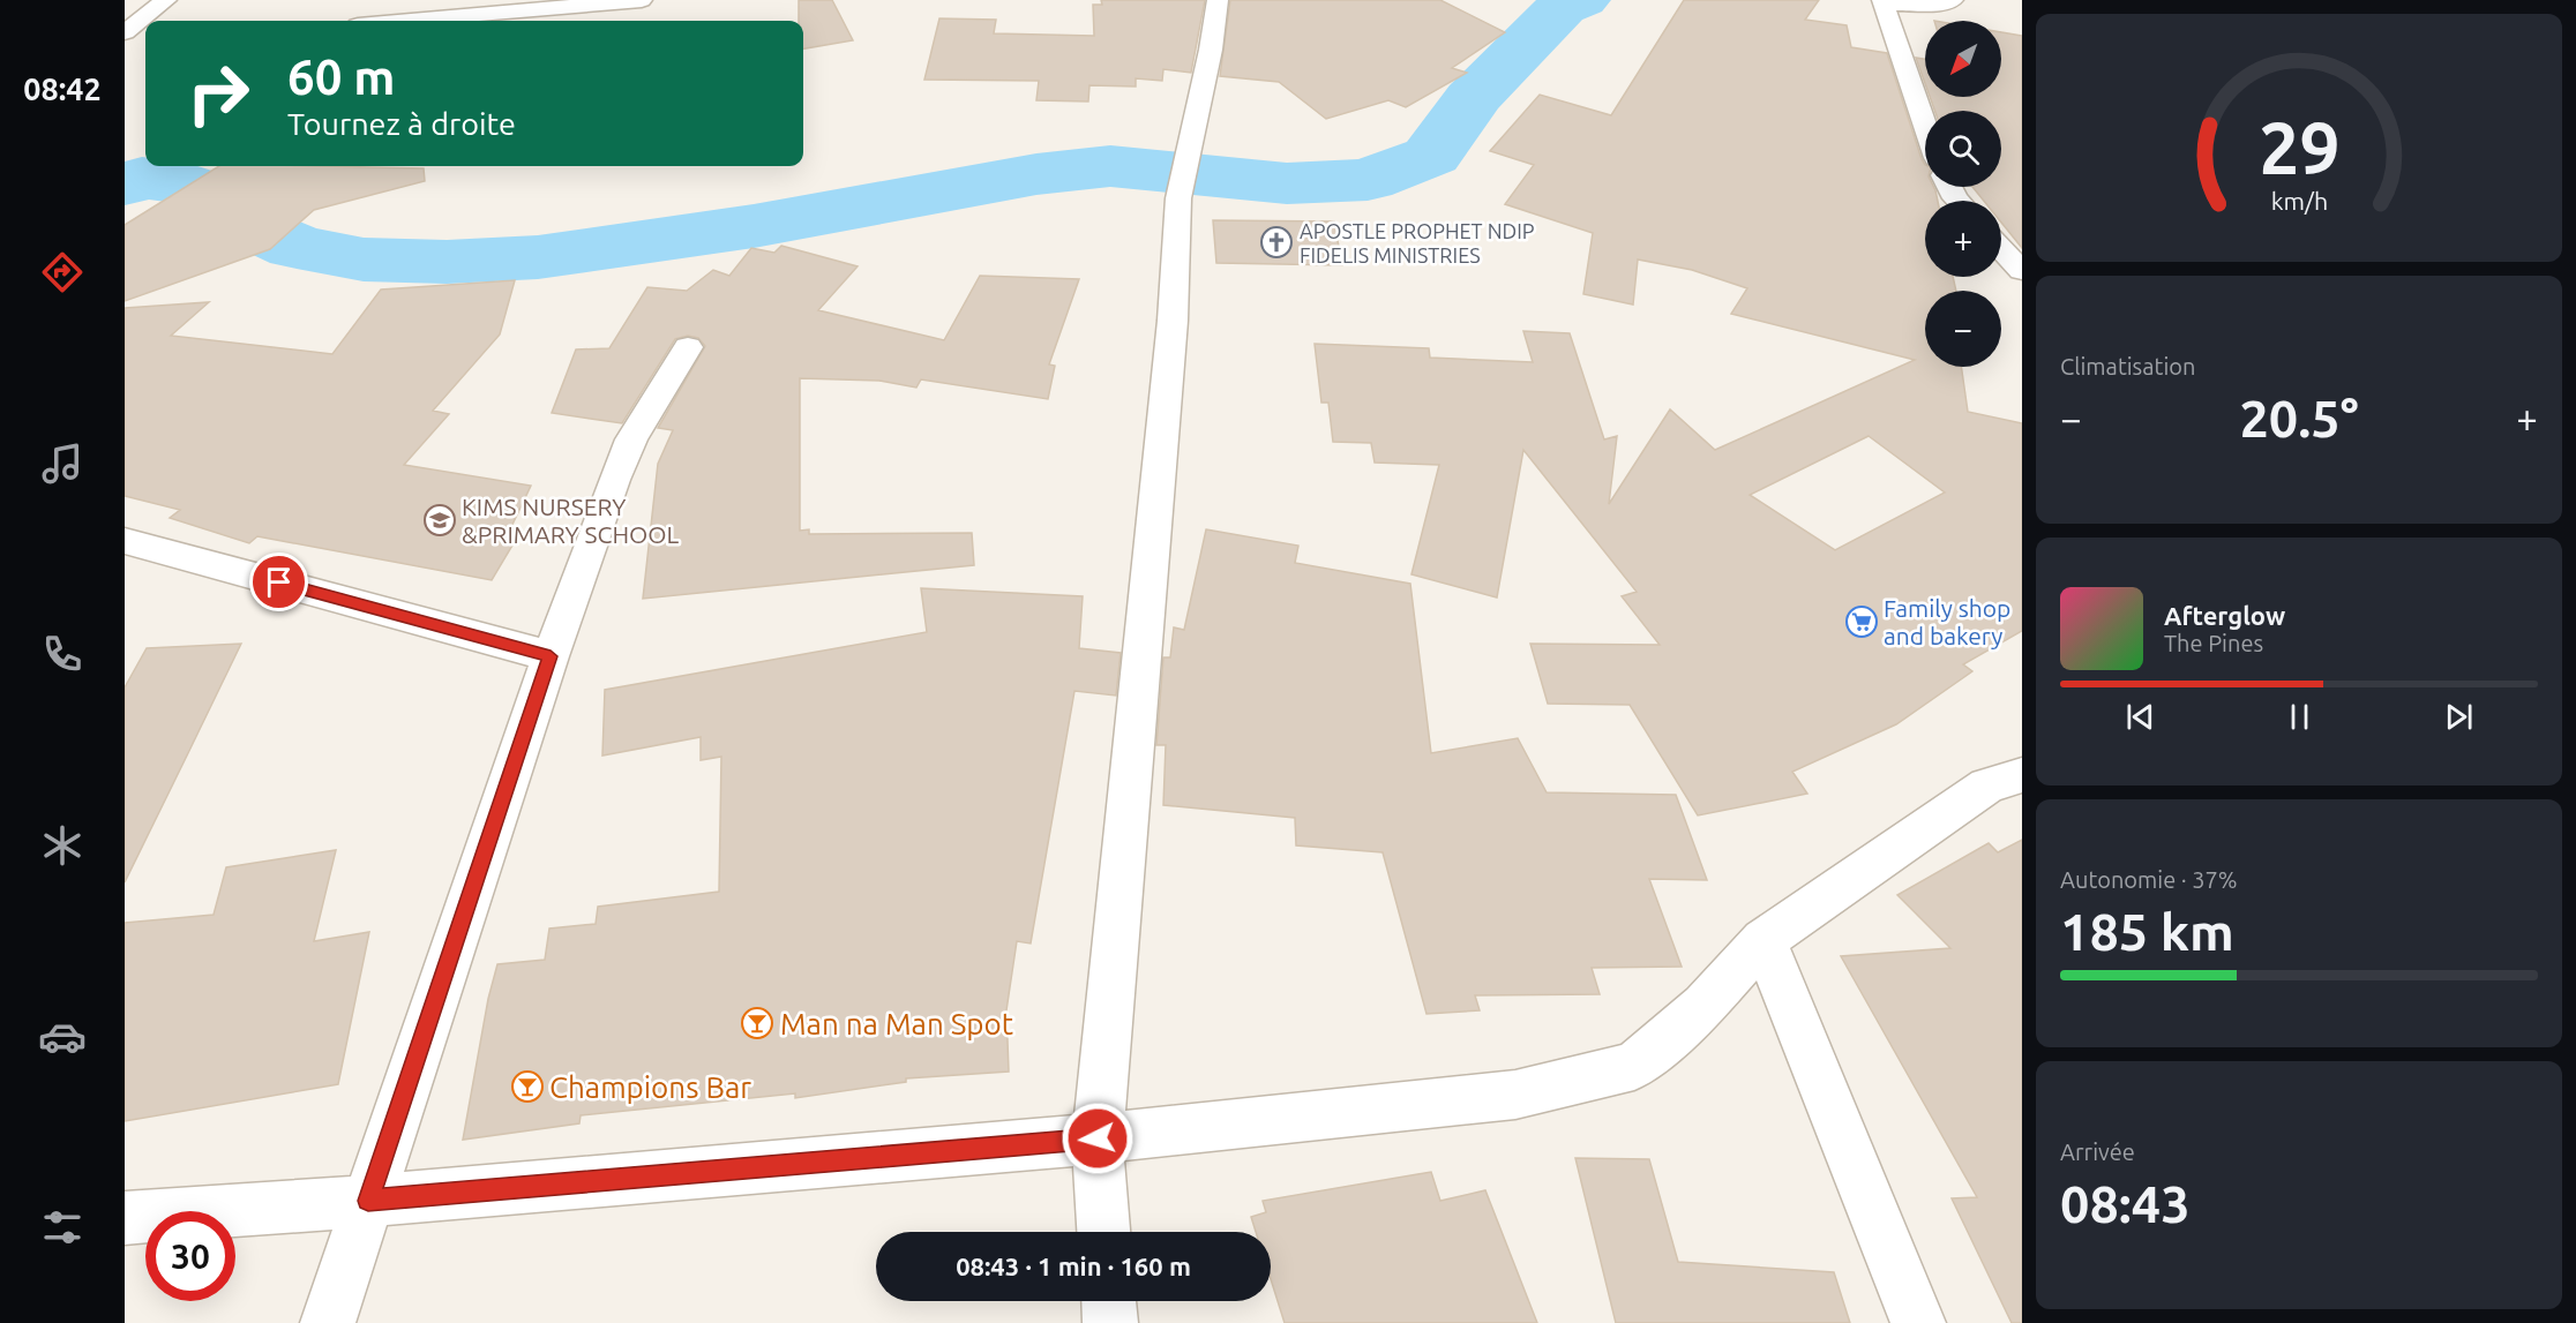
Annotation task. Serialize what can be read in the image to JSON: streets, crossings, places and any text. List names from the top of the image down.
{
  "places": {
    "church": ["APOSTLE PROPHET NDIP FIDELIS MINISTRIES"],
    "school or university": ["KIMS NURSERY &PRIMARY SCHOOL"],
    "supermarket": ["Family shop and bakery"],
    "bar": ["Man na Man Spot", "Champions Bar"]
  },
  "north": "bottom left",
  "page": {
    "tabs": "08:42",
    "map_buttons": ["+", "−"],
    "turn": ["60 m", "Tournez à droite"],
    "tile": [
      "Climatisation",
      ["Autonomie · 37%", "185 km"],
      ["Arrivée", "08:43"]
    ],
    "heat": ["−", "20.5°", "+"],
    "song": ["Afterglow", "The Pines"],
    "limit": "30",
    "trip": "08:43 · 1 min · 160 m",
    "gauge": ["29", "km/h"]
  }
}
